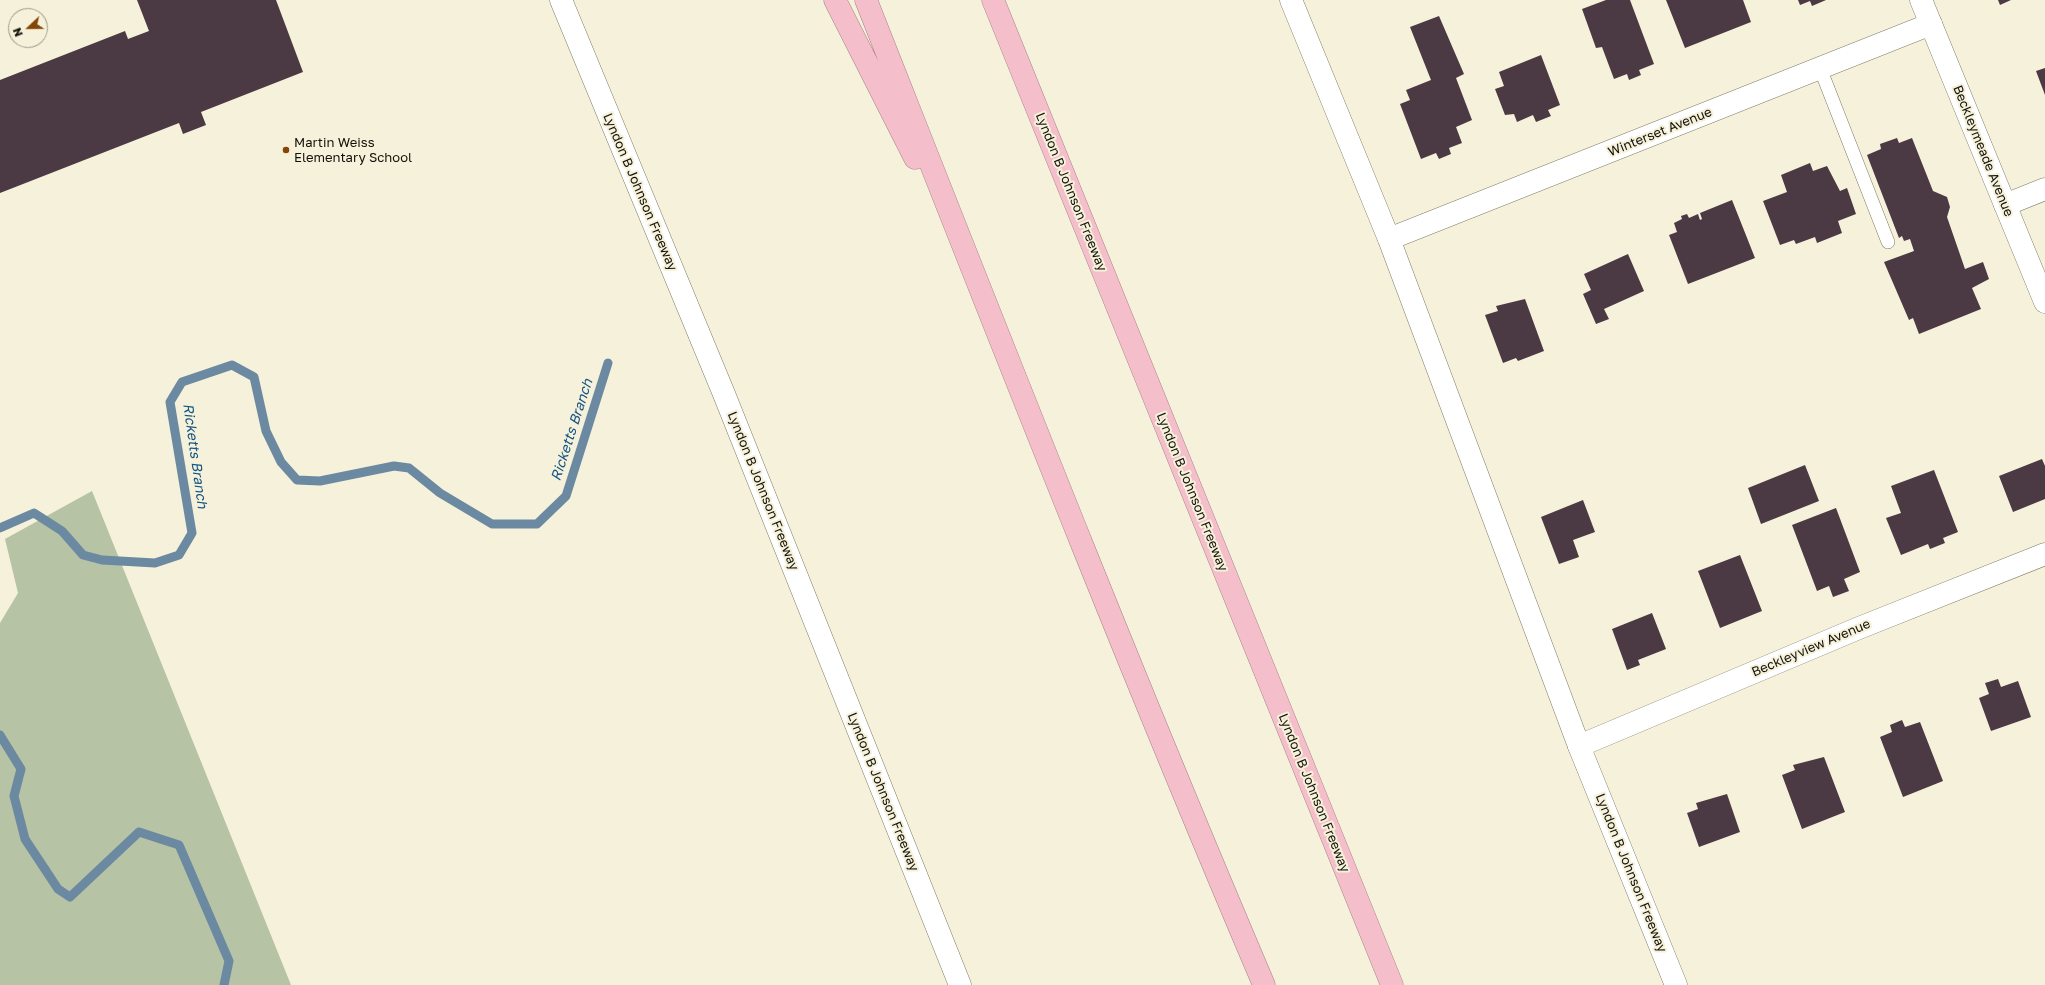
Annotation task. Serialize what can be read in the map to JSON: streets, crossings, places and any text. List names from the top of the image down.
{
  "streets": {
    "highway": ["Lyndon B Johnson Freeway"],
    "main road": ["Winterset Avenue", "Beckleymeade Avenue", "Beckleyview Avenue"]
  },
  "crossings": [
    ["Winterset Avenue", "Beckleymeade Avenue"],
    ["Winterset Avenue", "Lyndon B Johnson Freeway"],
    ["Lyndon B Johnson Freeway", "Beckleyview Avenue"]
  ],
  "water": ["Ricketts Branch"],
  "places": ["Martin Weiss Elementary School"],
  "north": "left"
}
